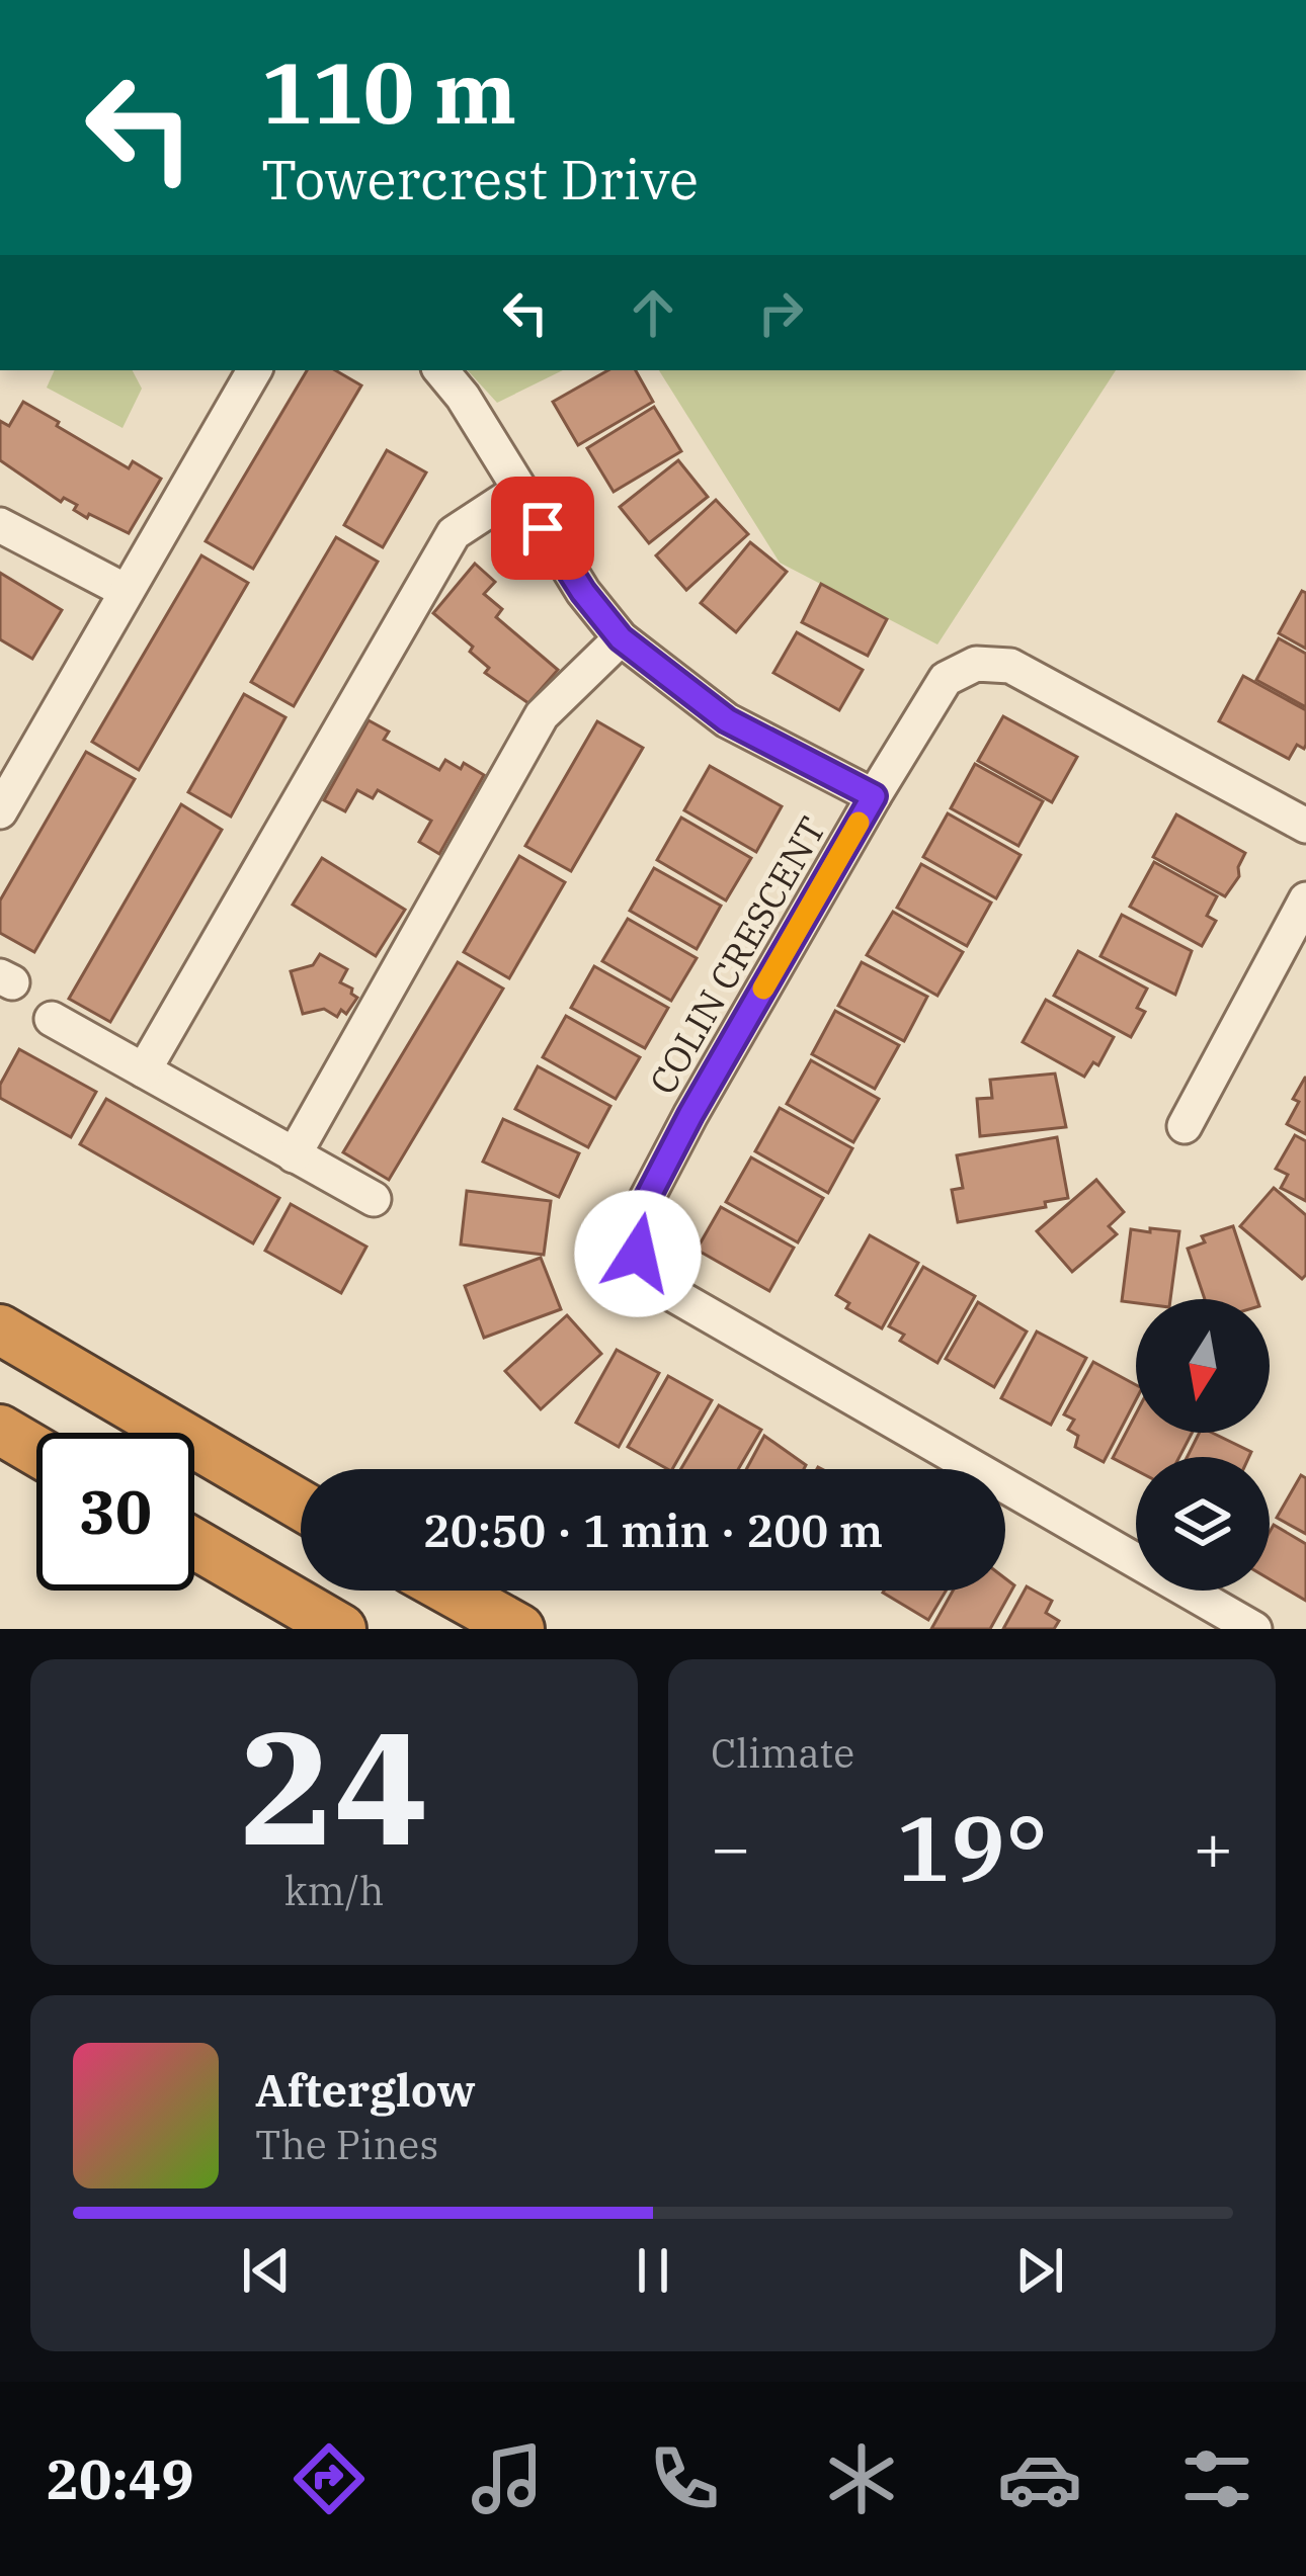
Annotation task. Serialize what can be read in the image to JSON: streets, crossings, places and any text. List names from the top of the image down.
{
  "streets": {
    "street": ["COLIN CRESCENT"]
  },
  "north": "bottom",
  "page": {
    "turn": ["110 m", "Towercrest Drive"],
    "limit": "30",
    "trip": "20:50 · 1 min · 200 m",
    "tile": [
      ["24", "km/h"],
      "Climate"
    ],
    "heat": ["−", "19°", "+"],
    "song": ["Afterglow", "The Pines"],
    "tabs": "20:49"
  }
}
